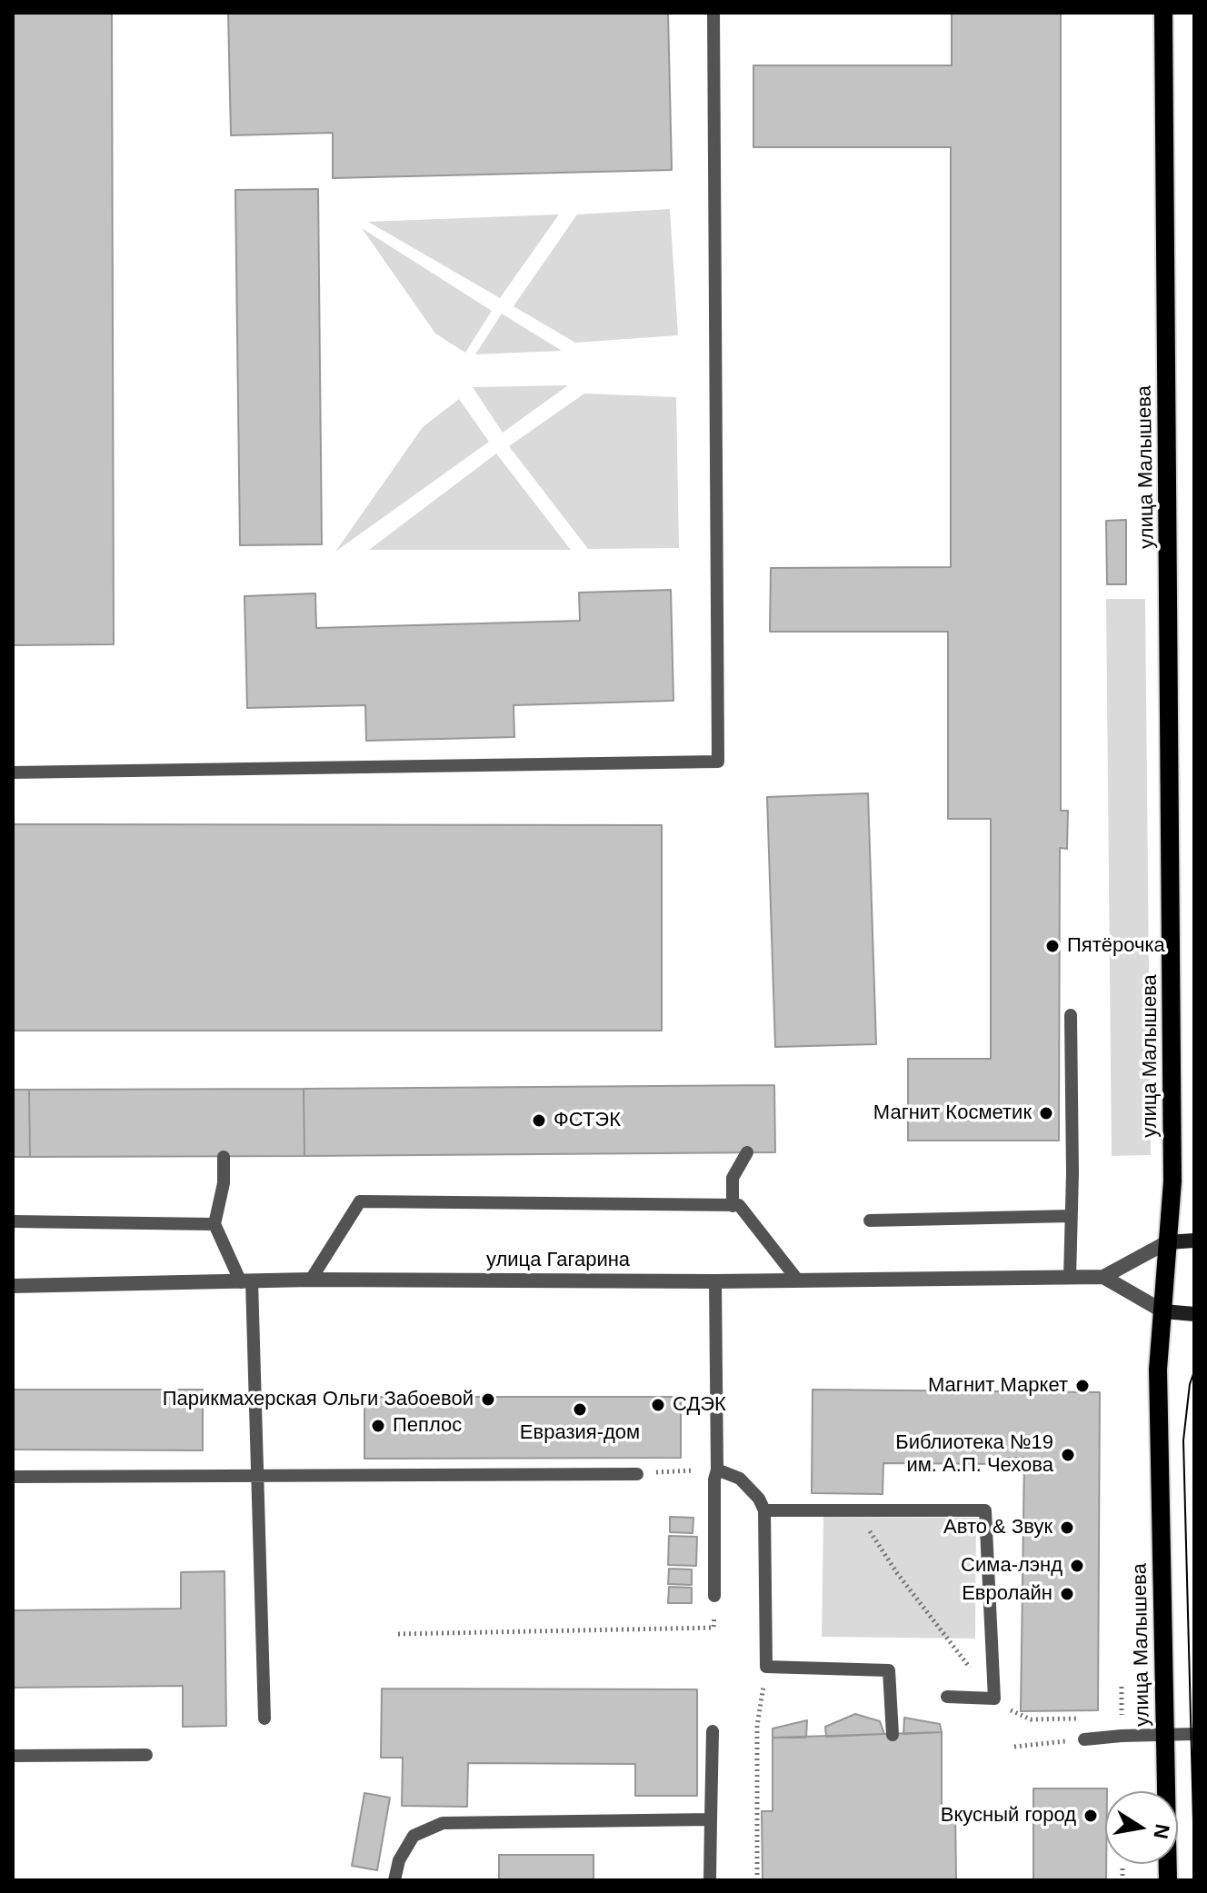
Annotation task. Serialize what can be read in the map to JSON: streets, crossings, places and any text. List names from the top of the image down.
{
  "streets": {
    "main road": ["улица Малышева", "улица Гагарина"]
  },
  "crossings": [
    ["улица Малышева", "улица Гагарина"]
  ],
  "places": [
    "Пятёрочка",
    "Магнит Косметик",
    "ФСТЭК",
    "Магнит Маркет",
    "Парикмахерская Ольги Забоевой",
    "СДЭК",
    "Евразия-дом",
    "Пеплос",
    "Библиотека №19 им. А.П. Чехова",
    "Авто & Звук",
    "Сима-лэнд",
    "Евролайн",
    "Вкусный город"
  ],
  "north": "right"
}
